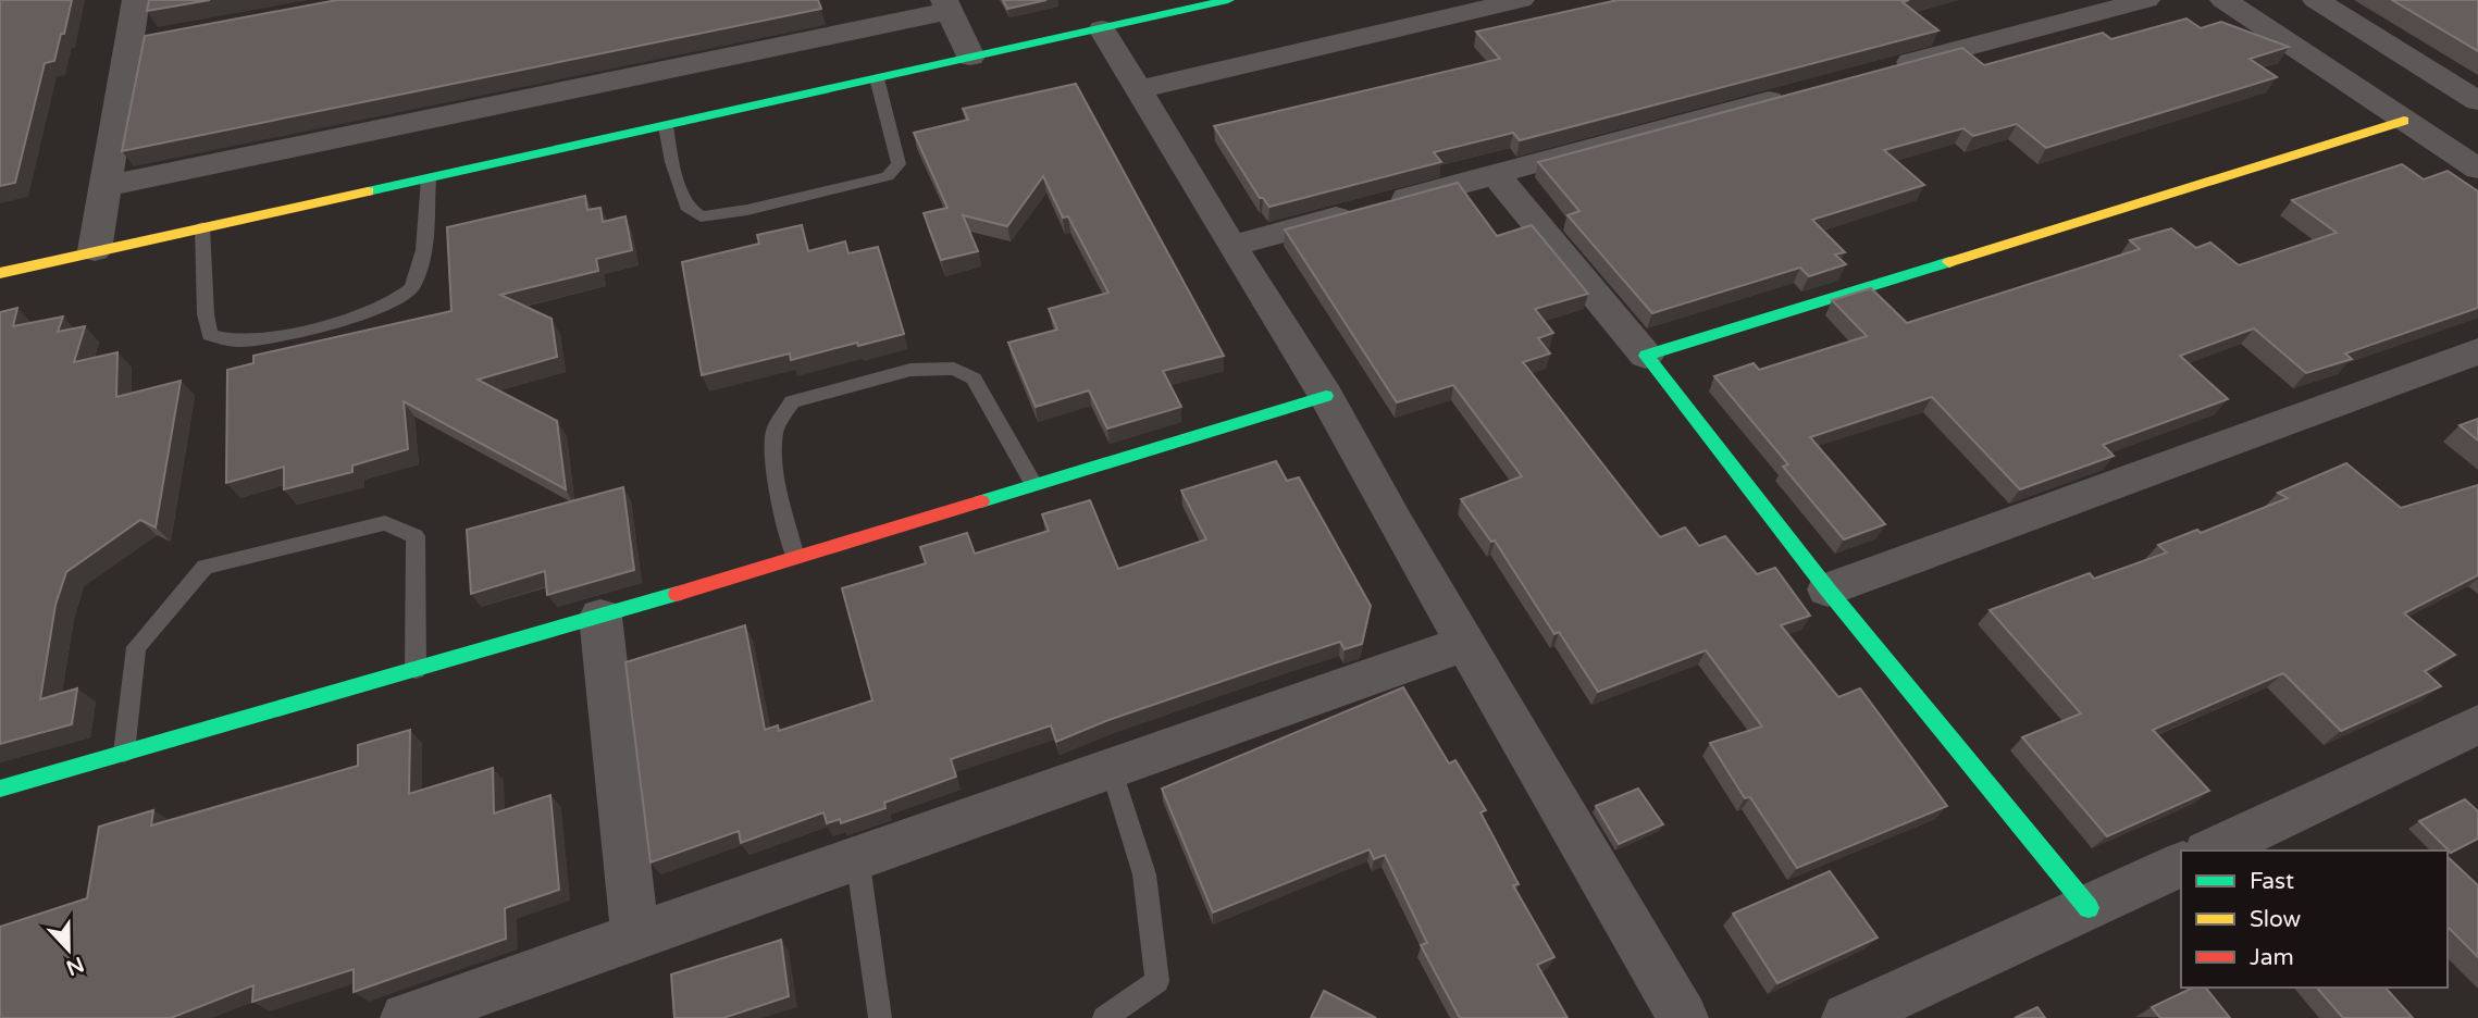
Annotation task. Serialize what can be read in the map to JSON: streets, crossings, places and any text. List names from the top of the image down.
{
  "legend": ["Fast", "Slow", "Jam"],
  "north": "bottom"
}
